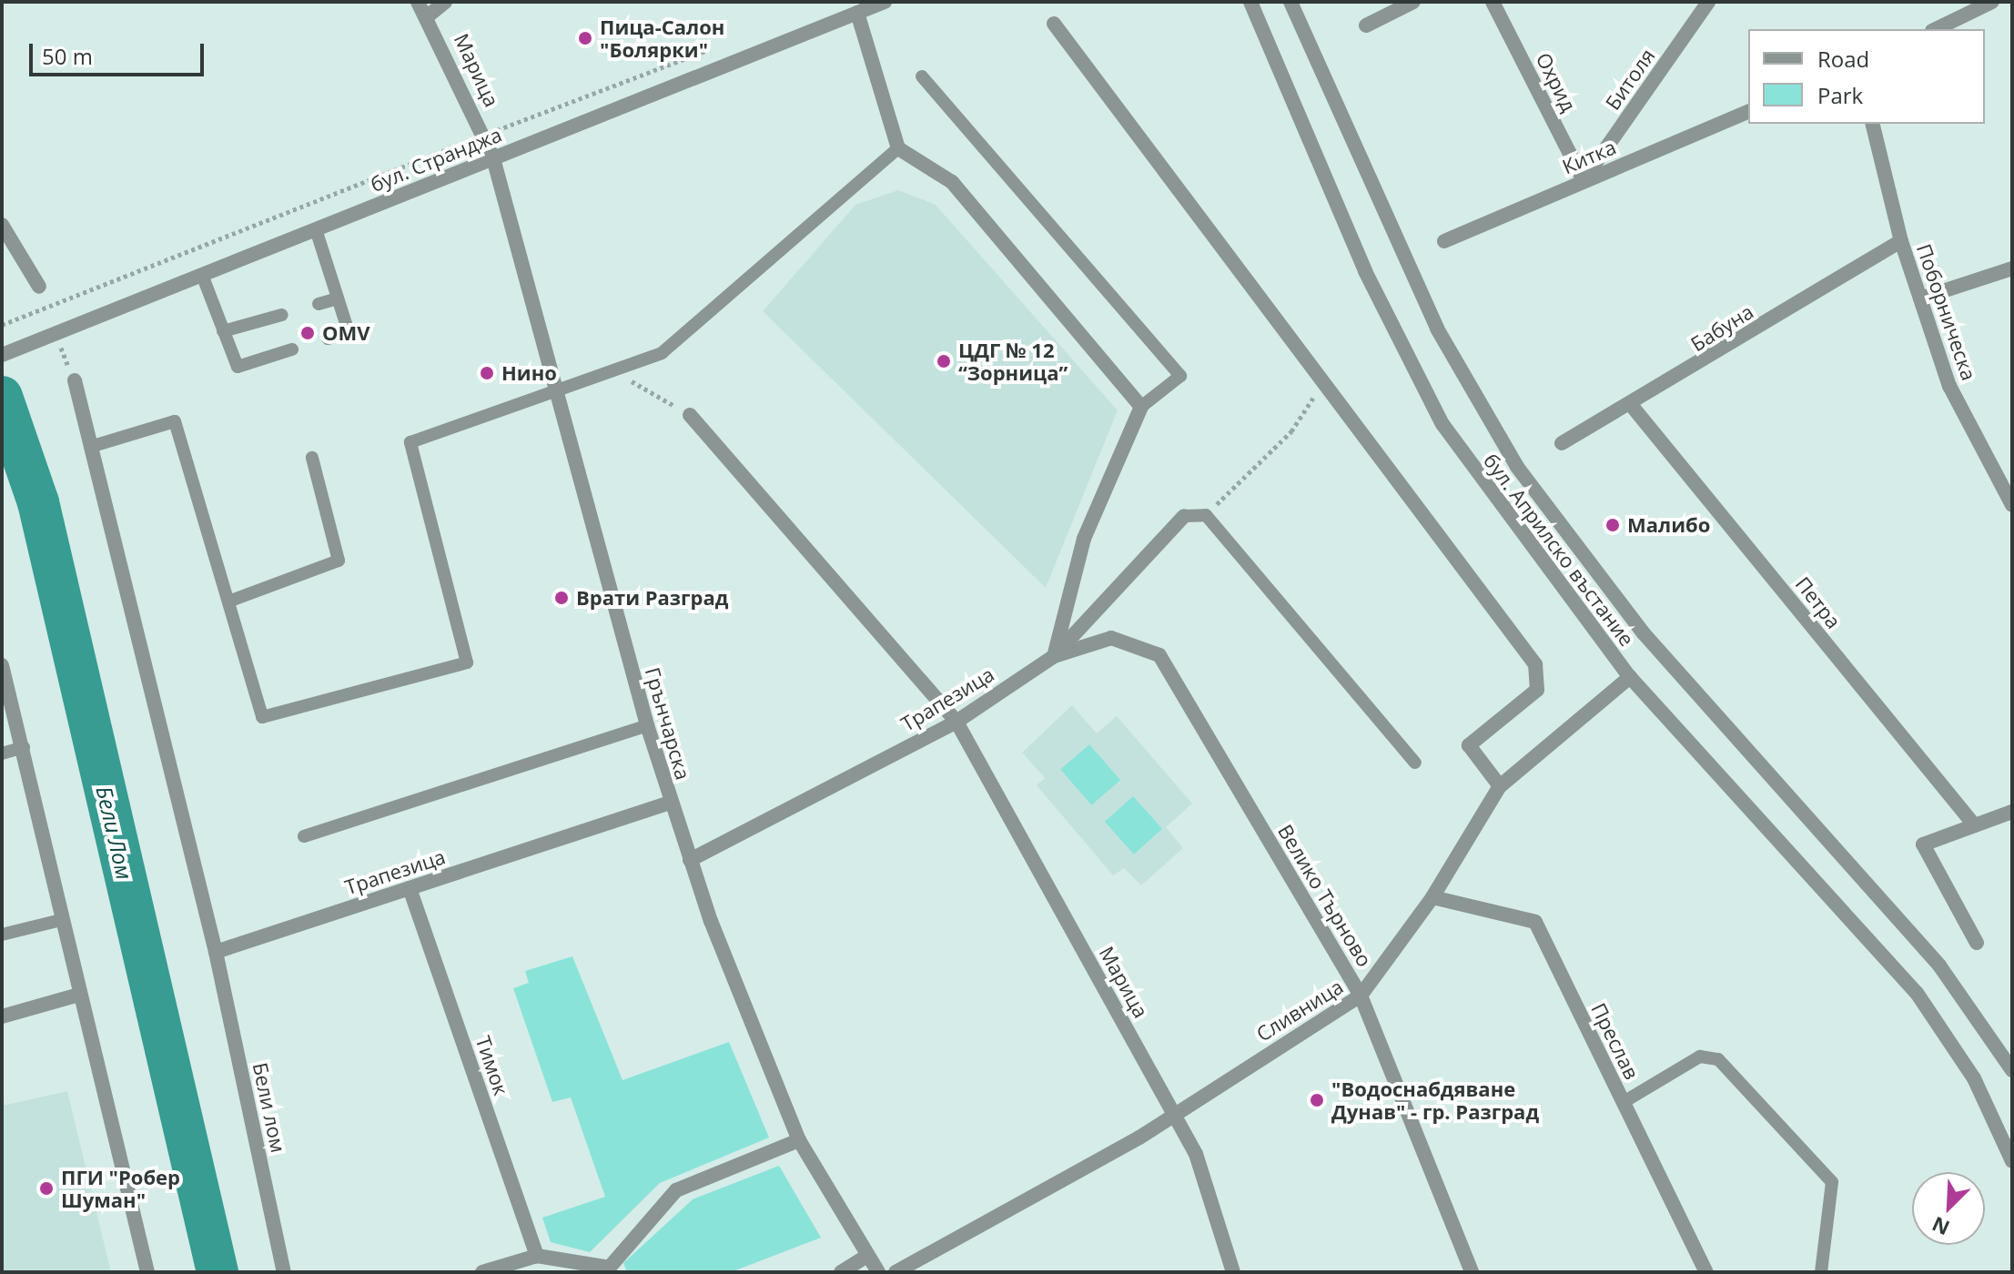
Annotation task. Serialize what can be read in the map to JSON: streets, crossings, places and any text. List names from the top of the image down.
{
  "streets": {
    "street": [
      "Марица",
      "Битоля",
      "Охрид",
      "Китка",
      "бул. Странджа",
      "Поборническа",
      "Бабуна",
      "бул. Априлско въстание",
      "Петра",
      "Трапезица",
      "Грънчарска",
      "Велико Търново",
      "Сливница",
      "Преслав",
      "Тимок",
      "Бели лом"
    ]
  },
  "crossings": [
    ["Марица", "бул. Странджа"],
    ["Марица", "Трапезица"],
    ["Марица", "Грънчарска"],
    ["Марица", "Сливница"],
    ["Битоля", "Охрид"],
    ["Битоля", "Китка"],
    ["Охрид", "Китка"],
    ["бул. Странджа", "Грънчарска"],
    ["Поборническа", "Бабуна"],
    ["Бабуна", "Петра"],
    ["бул. Априлско въстание", "Сливница"],
    ["Трапезица", "Грънчарска"],
    ["Трапезица", "Велико Търново"],
    ["Трапезица", "Тимок"],
    ["Трапезица", "Бели лом"],
    ["Велико Търново", "Сливница"],
    ["Сливница", "Преслав"]
  ],
  "water": ["Бели Лом"],
  "places": [
    "Пица-Салон \"Болярки\"",
    "OMV",
    "ЦДГ № 12 “Зорница”",
    "Нино",
    "Малибо",
    "Врати Разград",
    "\"Водоснабдяване Дунав\" - гр. Разград",
    "ПГИ \"Робер Шуман\""
  ],
  "legend": ["Road", "Park"],
  "scale_bar": "50 m",
  "north": "bottom left"
}
